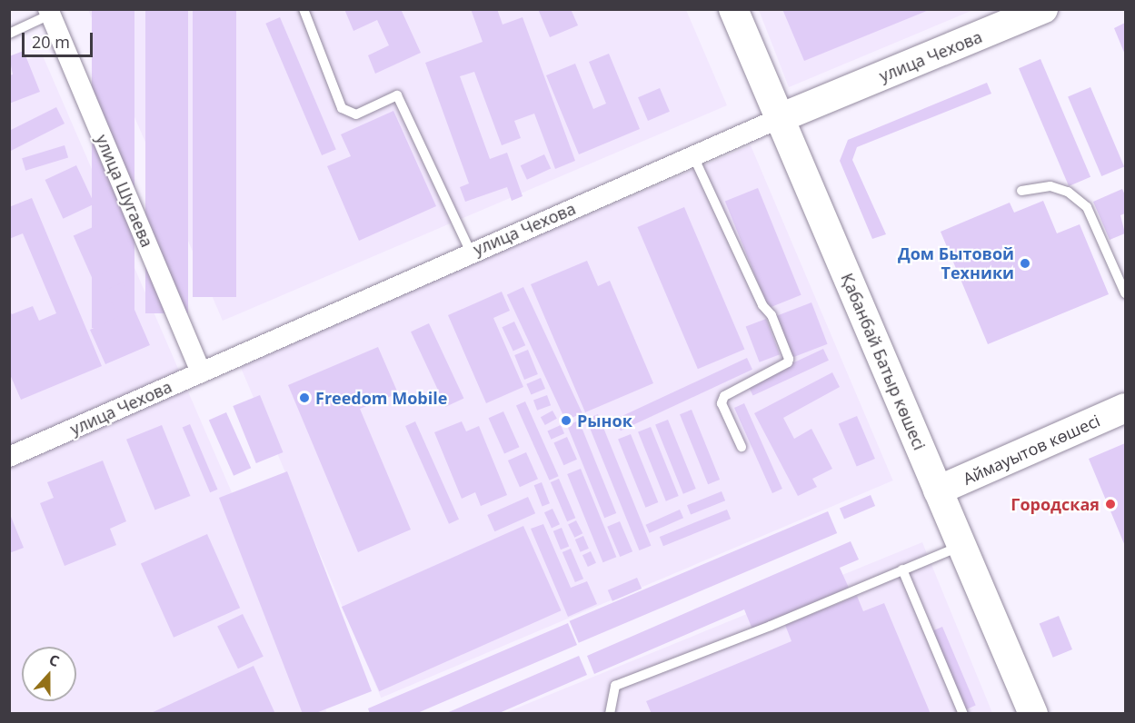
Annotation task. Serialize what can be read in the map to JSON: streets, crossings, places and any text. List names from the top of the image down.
{
  "streets": {
    "main road": ["улица Чехова", "Қабанбай Батыр көшесі", "Аймауытов көшесі"],
    "street": ["улица Шугаева"]
  },
  "crossings": [
    ["улица Чехова", "улица Шугаева"],
    ["улица Чехова", "Қабанбай Батыр көшесі"],
    ["Қабанбай Батыр көшесі", "Аймауытов көшесі"]
  ],
  "places": [
    "Дом Бытовой Техники",
    "Freedom Mobile",
    "Рынок",
    "Городская"
  ],
  "scale_bar": "20 m",
  "north": "top"
}
